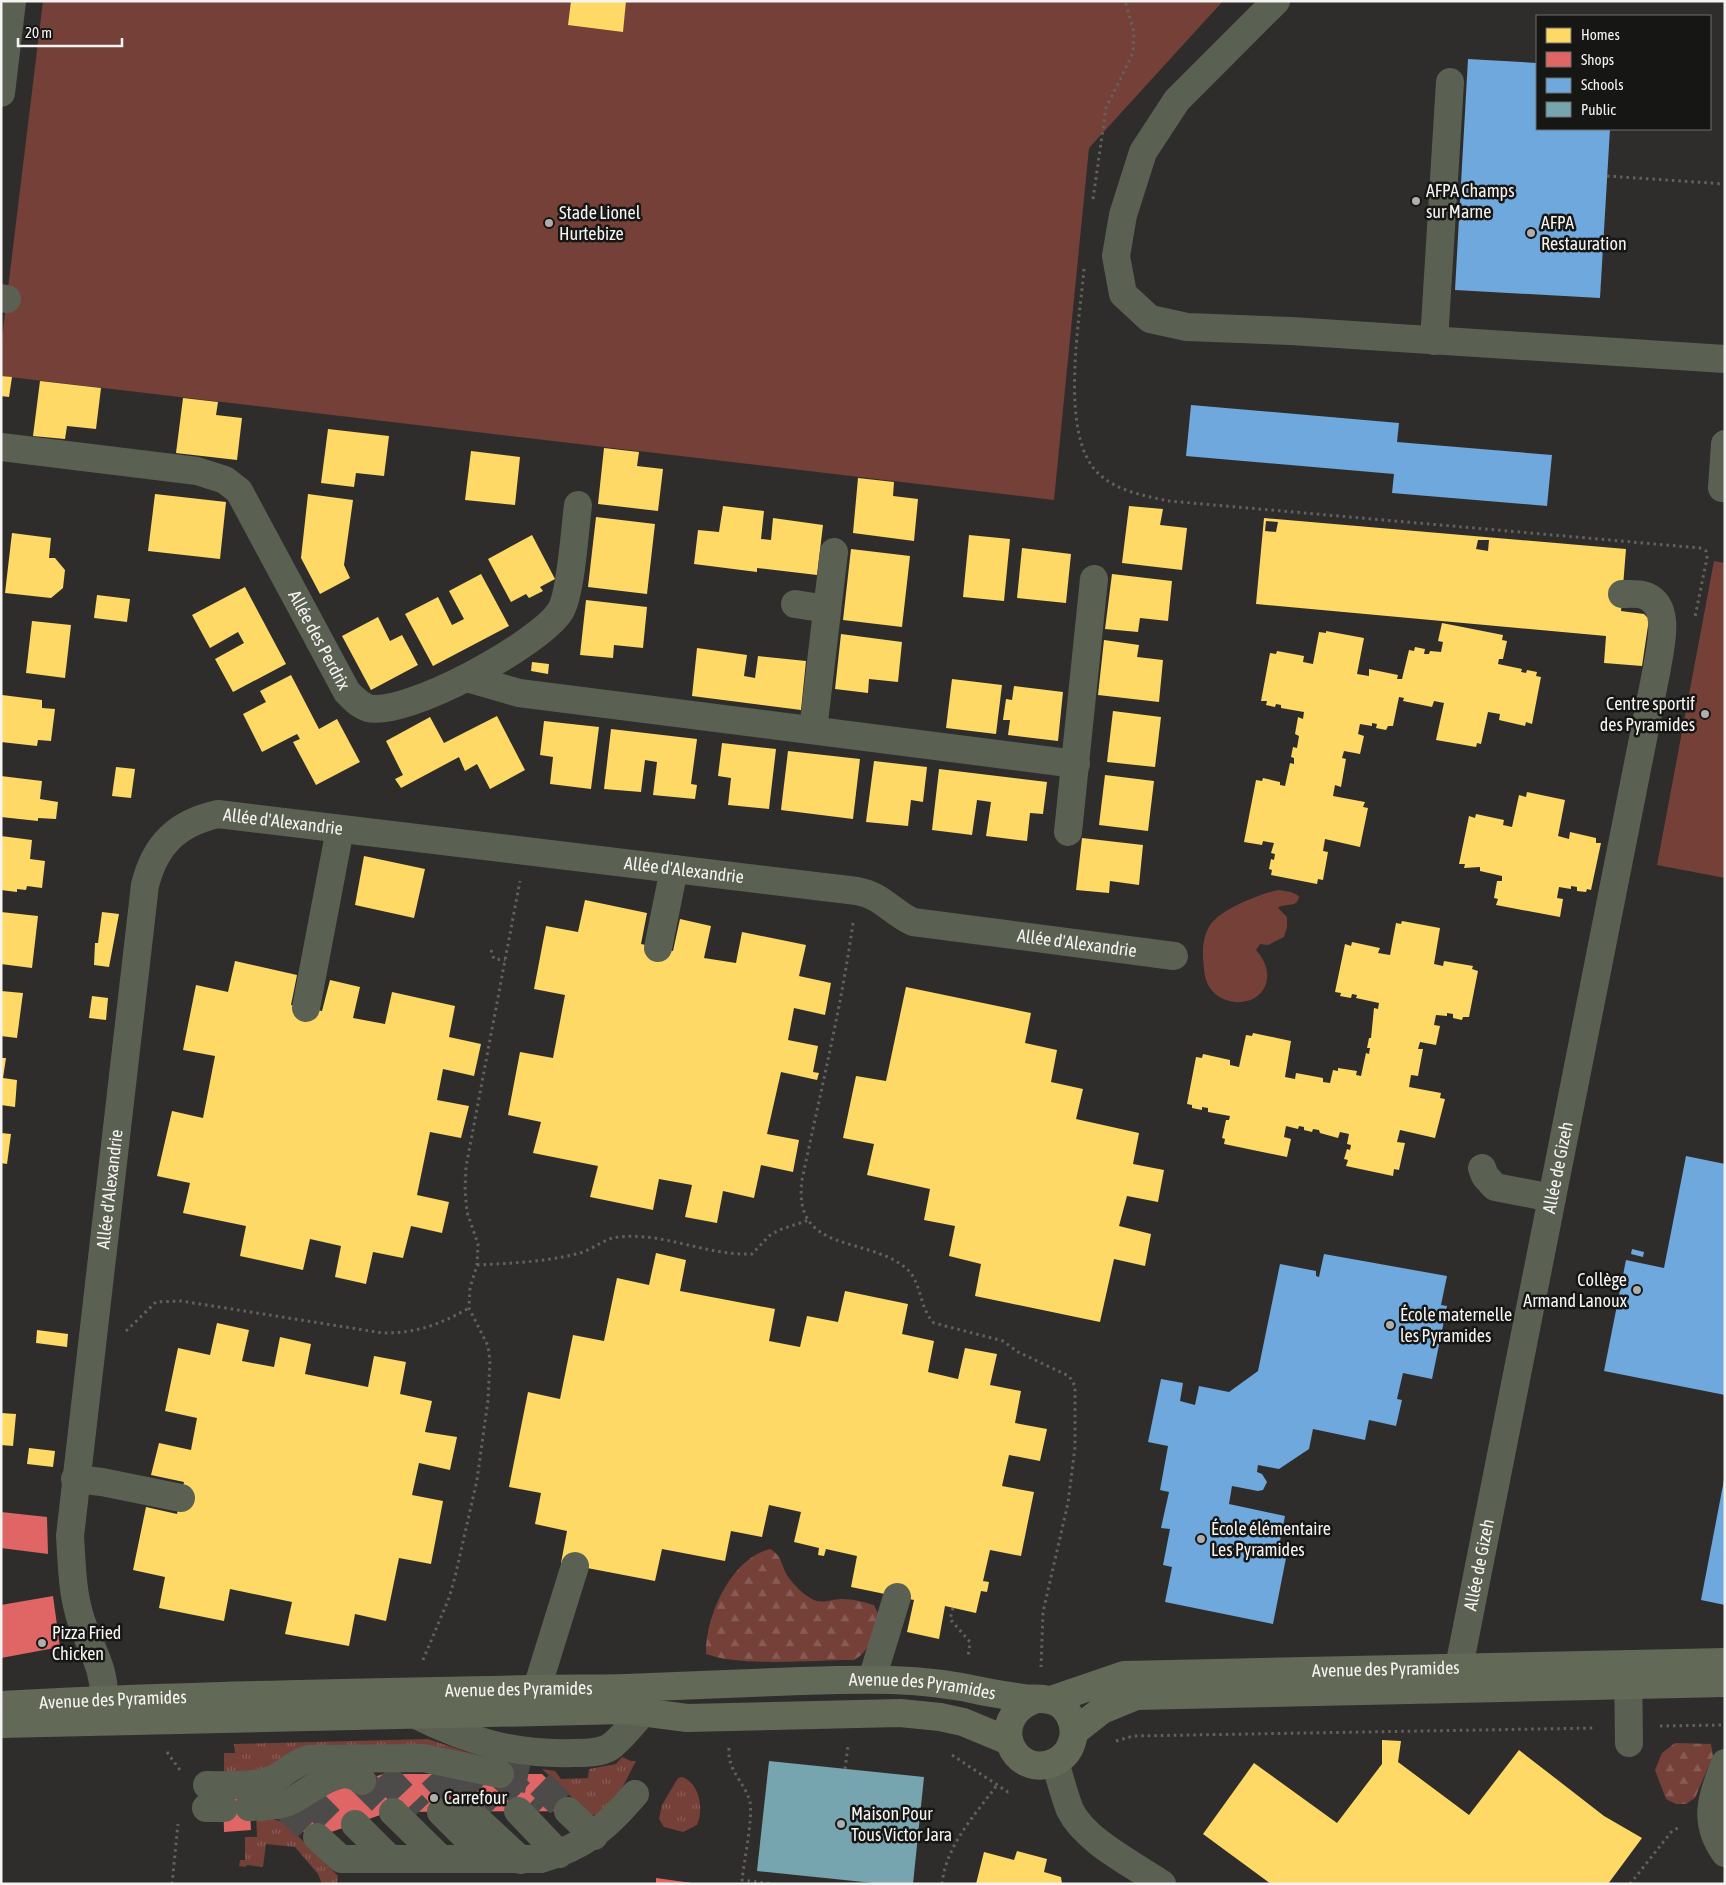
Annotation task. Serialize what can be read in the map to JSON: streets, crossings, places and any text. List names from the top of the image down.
{
  "streets": {
    "main road": ["Avenue des Pyramides"],
    "street": ["Allée des Perdrix", "Allée d'Alexandrie", "Allée de Gizeh"]
  },
  "crossings": [
    ["Allée d'Alexandrie", "Avenue des Pyramides"],
    ["Allée de Gizeh", "Avenue des Pyramides"]
  ],
  "places": [
    "AFPA Champs sur Marne",
    "Stade Lionel Hurtebize",
    "AFPA Restauration",
    "Centre sportif des Pyramides",
    "Collège Armand Lanoux",
    "École maternelle les Pyramides",
    "École élémentaire Les Pyramides",
    "Pizza Fried Chicken",
    "Carrefour",
    "Maison Pour Tous Victor Jara"
  ],
  "legend": [
    "Homes",
    "Shops",
    "Schools",
    "Public"
  ],
  "scale_bar": "20 m"
}
